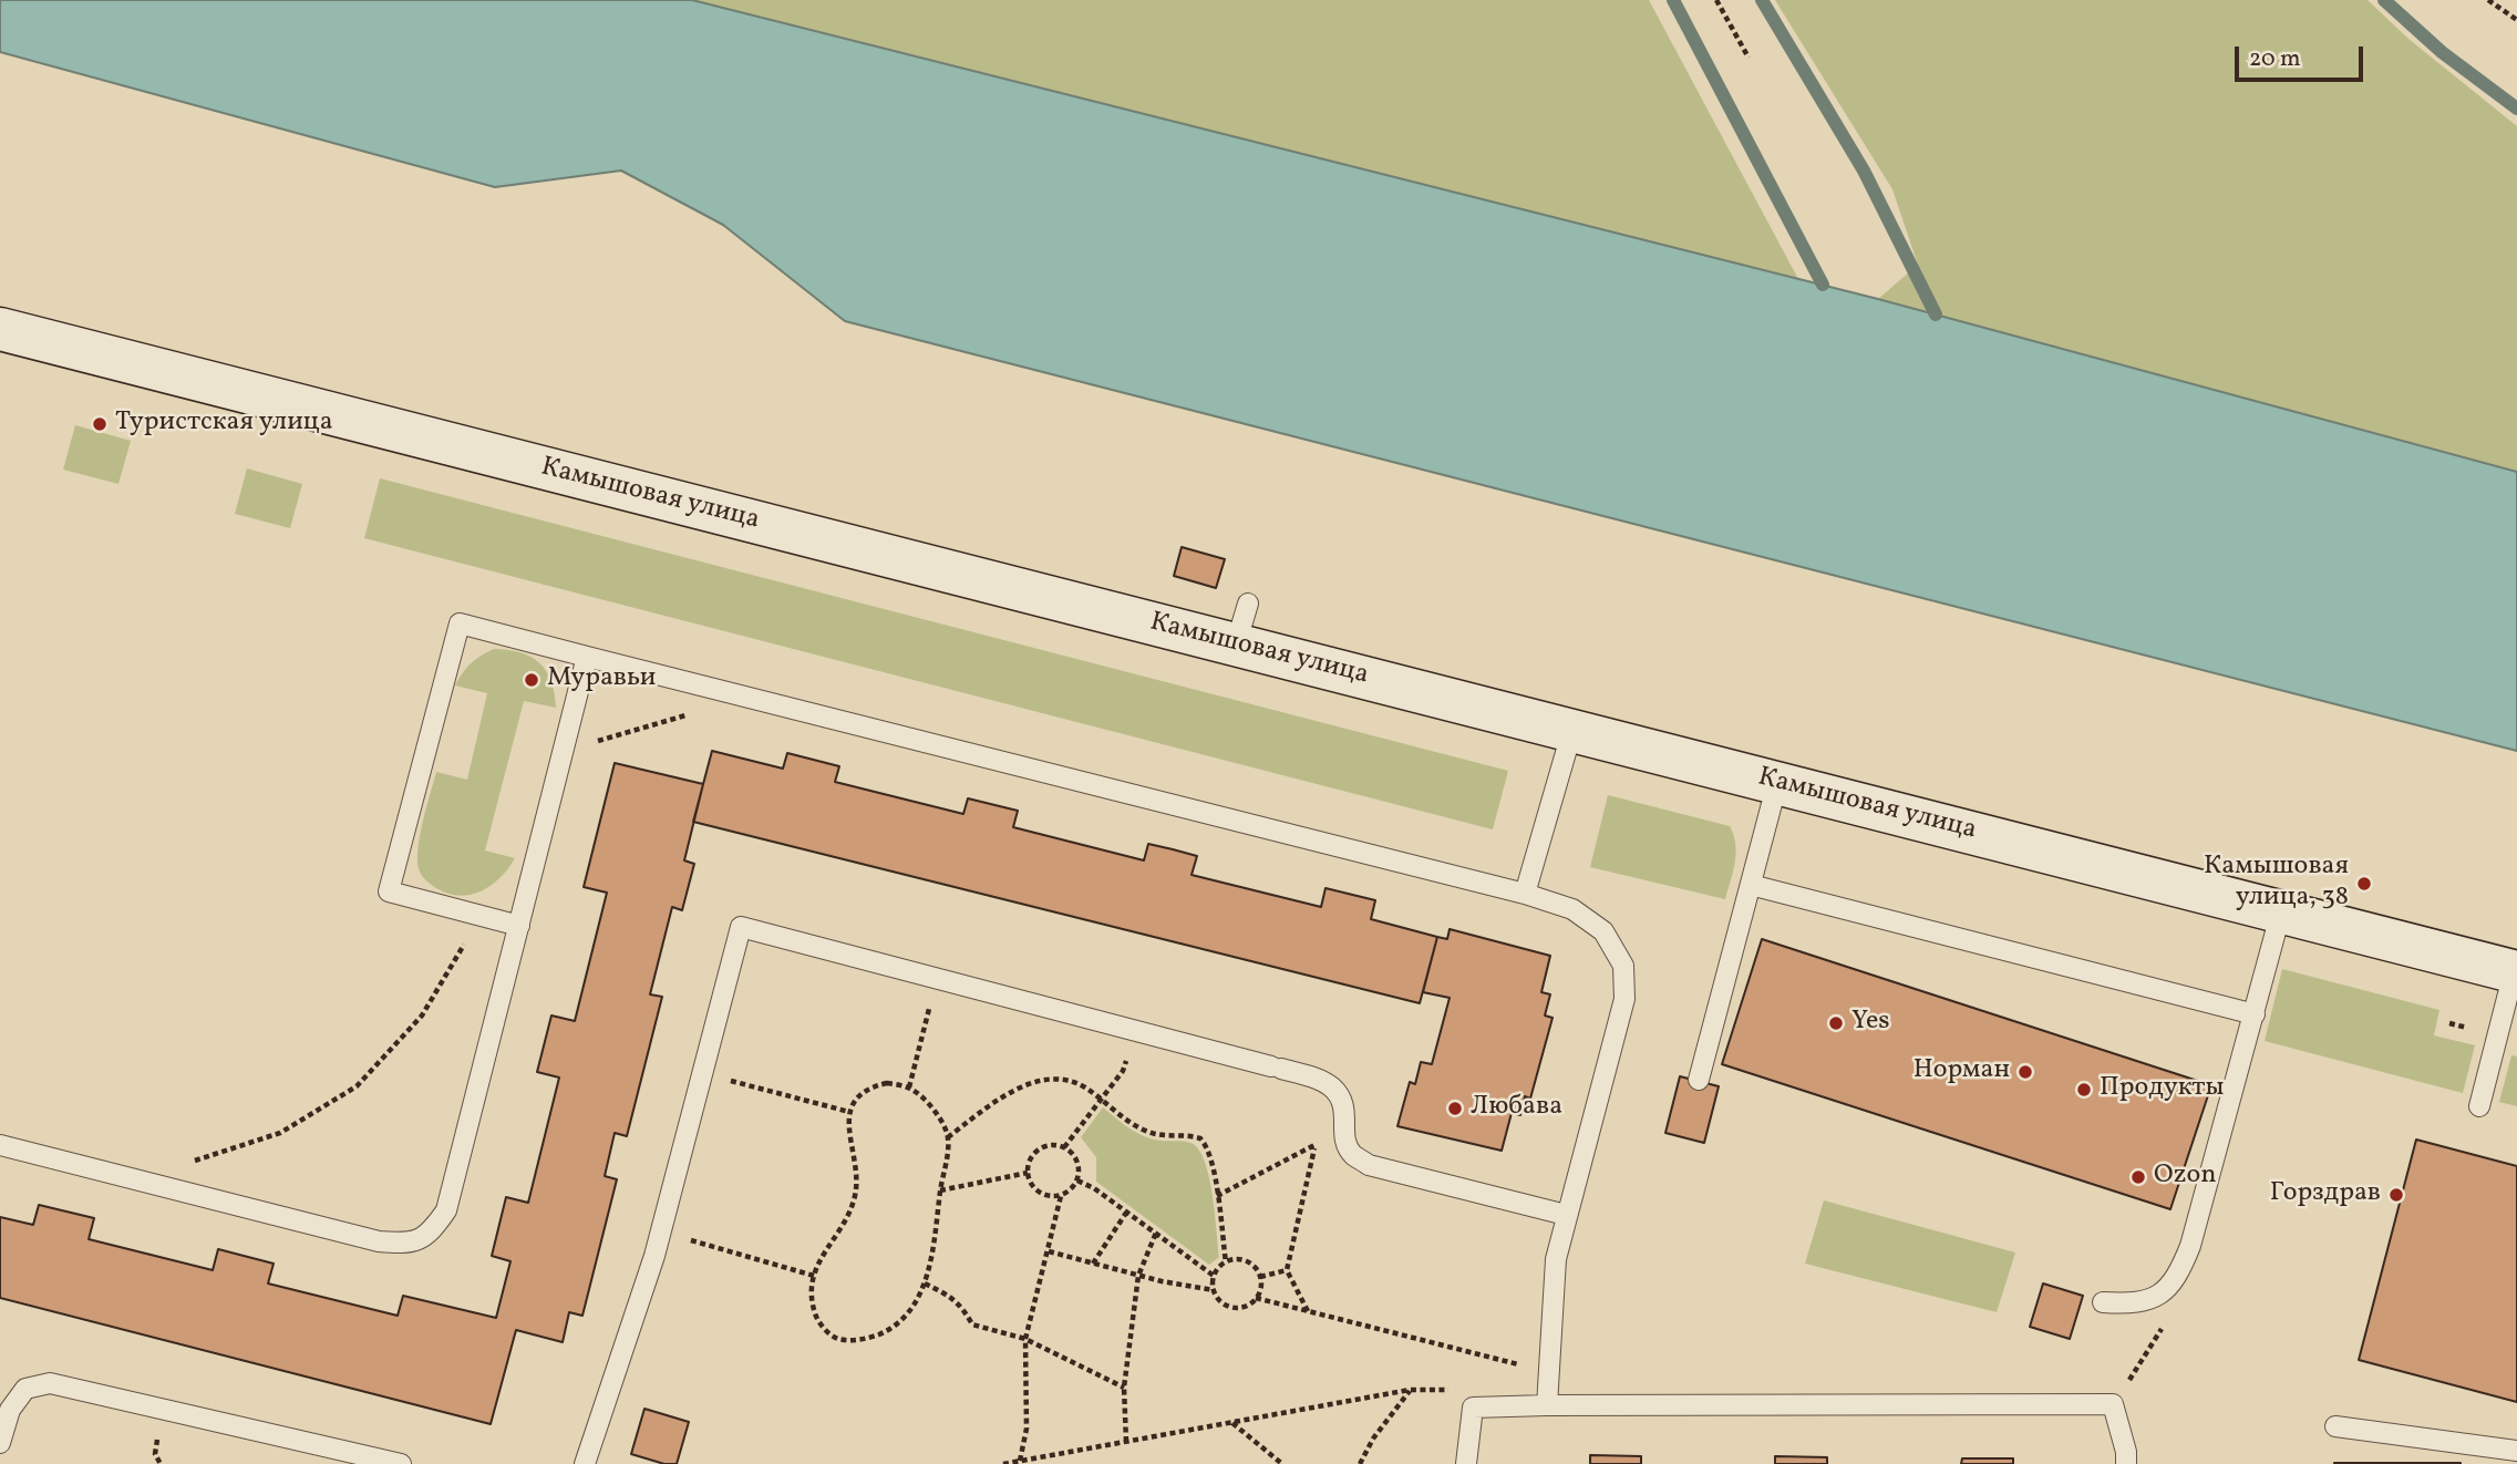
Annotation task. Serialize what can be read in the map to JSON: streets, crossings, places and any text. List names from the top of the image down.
{
  "streets": {
    "street": ["Камышовая улица"]
  },
  "places": [
    "Туристская улица",
    "Муравьи",
    "Камышовая улица, 38",
    "Yes",
    "Норман",
    "Продукты",
    "Любава",
    "Ozon",
    "Горздрав"
  ],
  "scale_bar": "20 m"
}
